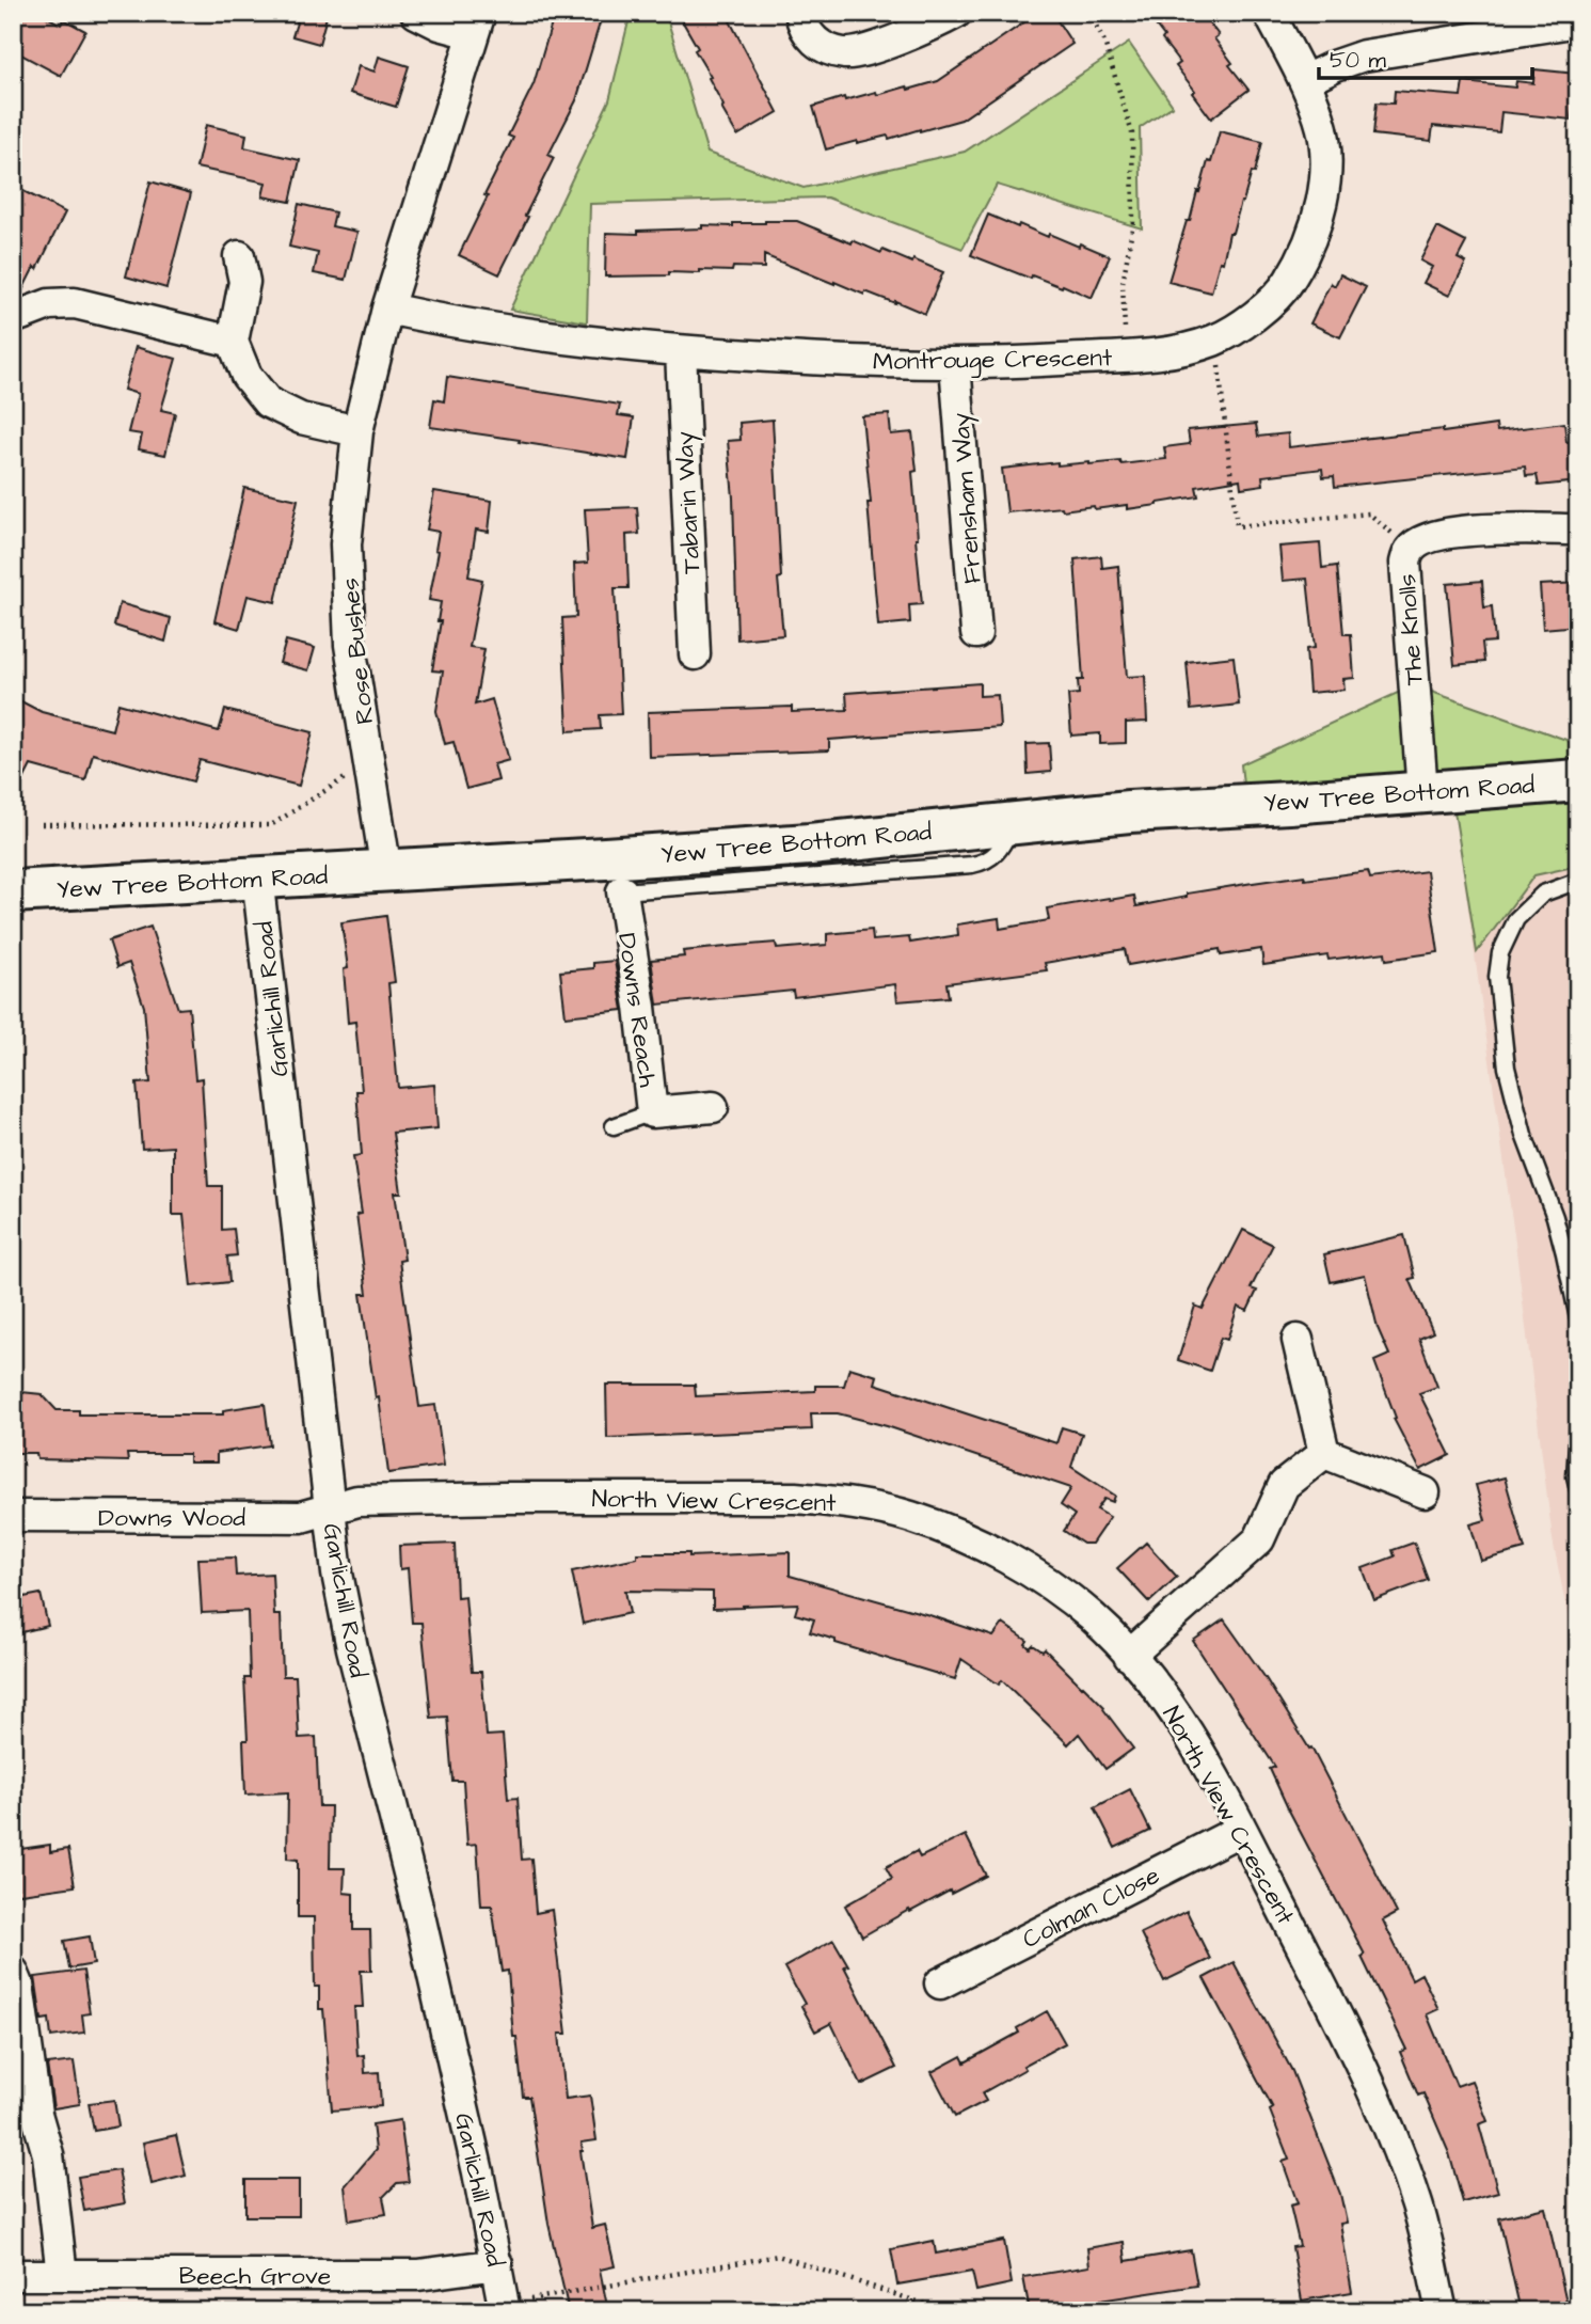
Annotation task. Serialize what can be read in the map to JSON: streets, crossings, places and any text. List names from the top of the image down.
{
  "streets": {
    "main road": ["Yew Tree Bottom Road"],
    "street": [
      "Montrouge Crescent",
      "Frensham Way",
      "Tabarin Way",
      "The Knolls",
      "Rose Bushes",
      "Garlichill Road",
      "Downs Reach",
      "North View Crescent",
      "Downs Wood",
      "Colman Close",
      "Beech Grove"
    ]
  },
  "crossings": [
    ["Montrouge Crescent", "Frensham Way"],
    ["Montrouge Crescent", "Tabarin Way"],
    ["Montrouge Crescent", "Rose Bushes"],
    ["The Knolls", "Yew Tree Bottom Road"],
    ["Rose Bushes", "Yew Tree Bottom Road"],
    ["Yew Tree Bottom Road", "Garlichill Road"],
    ["Yew Tree Bottom Road", "Downs Reach"],
    ["Garlichill Road", "North View Crescent"],
    ["Garlichill Road", "Downs Wood"],
    ["Garlichill Road", "Beech Grove"],
    ["North View Crescent", "Downs Wood"],
    ["North View Crescent", "Colman Close"]
  ],
  "scale_bar": "50 m"
}
